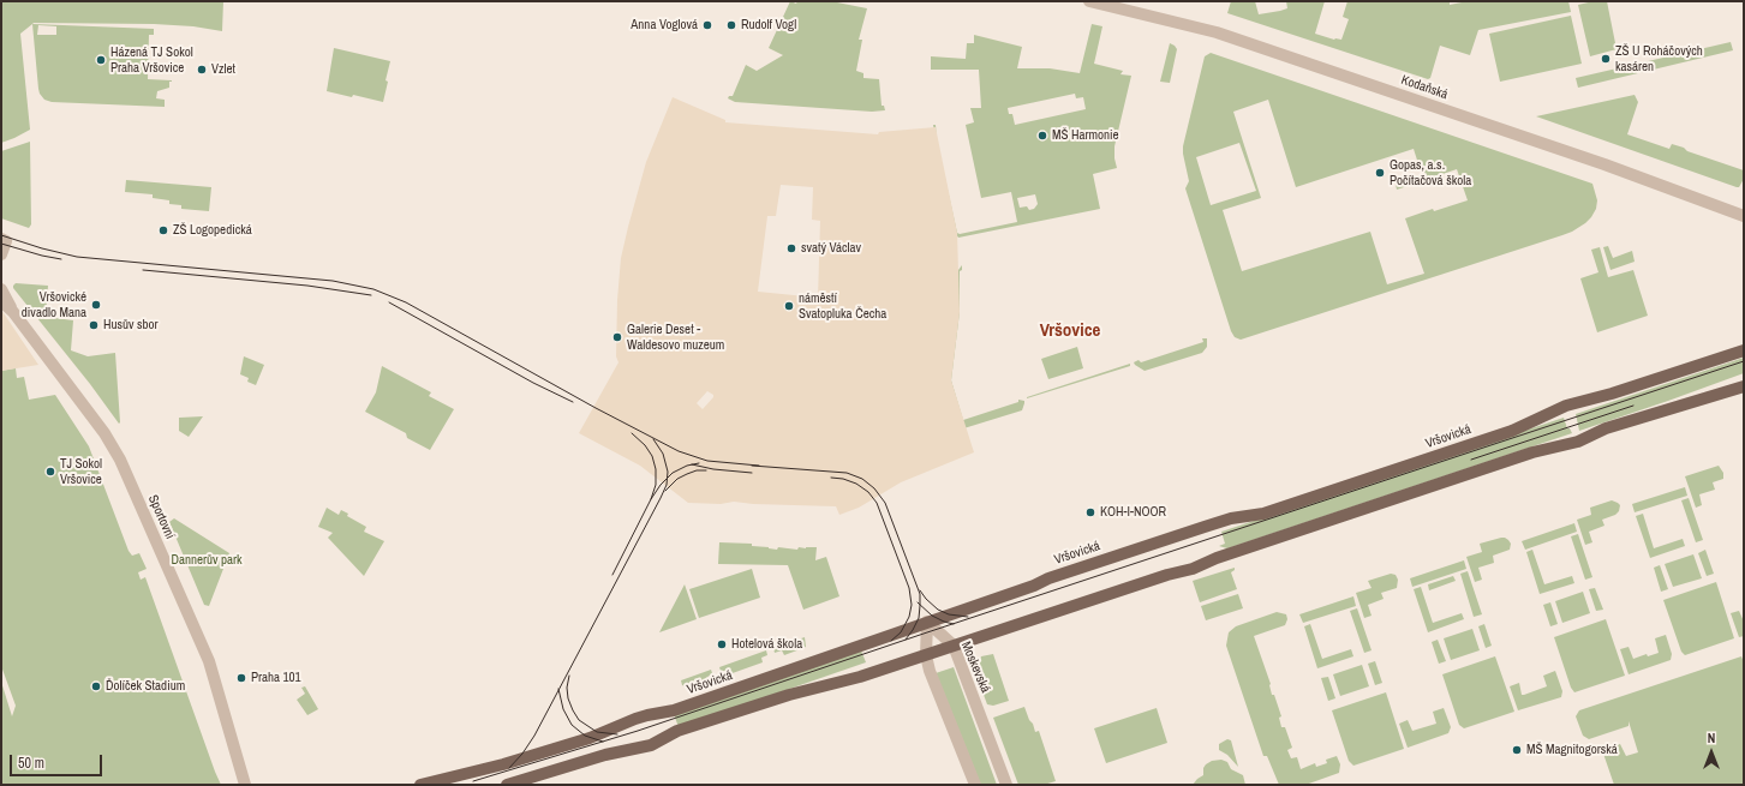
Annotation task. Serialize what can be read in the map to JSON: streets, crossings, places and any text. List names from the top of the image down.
{
  "streets": {
    "main road": ["Vršovická"],
    "street": ["Kodaňská", "Sportovní", "Moskevská"]
  },
  "crossings": [
    ["Vršovická", "Moskevská"]
  ],
  "districts": ["Vršovice"],
  "parks": ["Dannerův park"],
  "places": [
    "Anna Voglová",
    "Rudolf Vogl",
    "ZŠ U Roháčových kasáren",
    "Házená TJ Sokol Praha Vršovice",
    "Vzlet",
    "MŠ Harmonie",
    "Gopas, a.s. Počítačová škola",
    "ZŠ Logopedická",
    "svatý Václav",
    "Vršovické divadlo Mana",
    "náměstí Svatopluka Čecha",
    "Husův sbor",
    "Galerie Deset - Waldesovo muzeum",
    "TJ Sokol Vršovice",
    "KOH-I-NOOR",
    "Hotelová škola",
    "Praha 101",
    "Ďolíček Stadium",
    "MŠ Magnitogorská"
  ],
  "scale_bar": "50 m",
  "north": "top"
}
